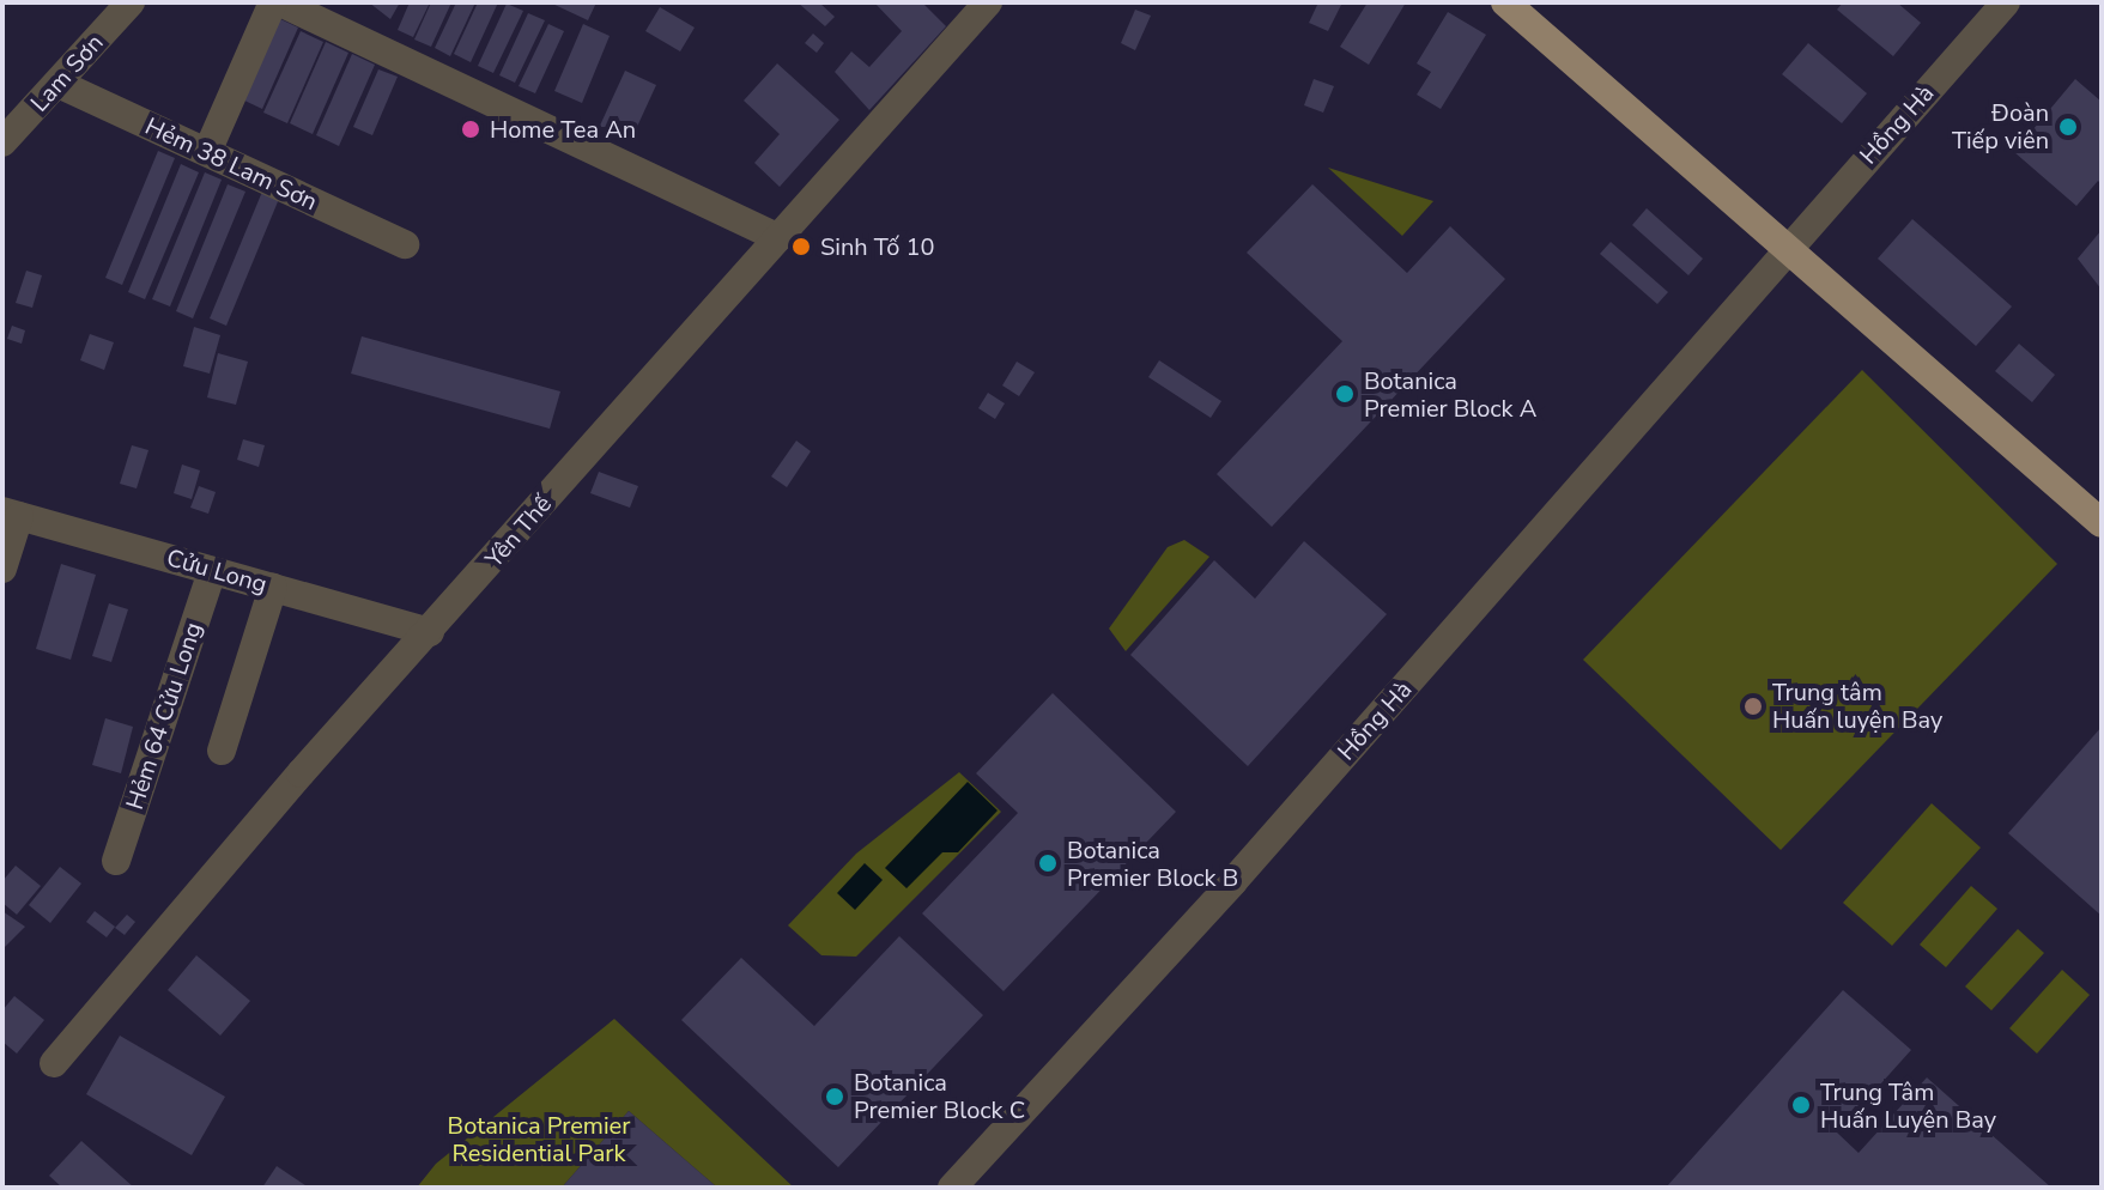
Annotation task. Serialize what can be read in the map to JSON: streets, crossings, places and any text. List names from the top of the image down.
{
  "streets": {
    "street": [
      "Lam Sơn",
      "Hồng Hà",
      "Hẻm 38 Lam Sơn",
      "Yên Thế",
      "Cửu Long",
      "Hẻm 64 Cửu Long"
    ]
  },
  "crossings": [
    ["Lam Sơn", "Hẻm 38 Lam Sơn"],
    ["Yên Thế", "Cửu Long"],
    ["Cửu Long", "Hẻm 64 Cửu Long"]
  ],
  "parks": ["Botanica Premier Residential Park"],
  "places": [
    "Đoàn Tiếp viên",
    "Home Tea An",
    "Sinh Tố 10",
    "Botanica Premier Block A",
    "Trung tâm Huấn luyện Bay",
    "Botanica Premier Block B",
    "Botanica Premier Block C",
    "Trung Tâm Huấn Luyện Bay"
  ]
}
